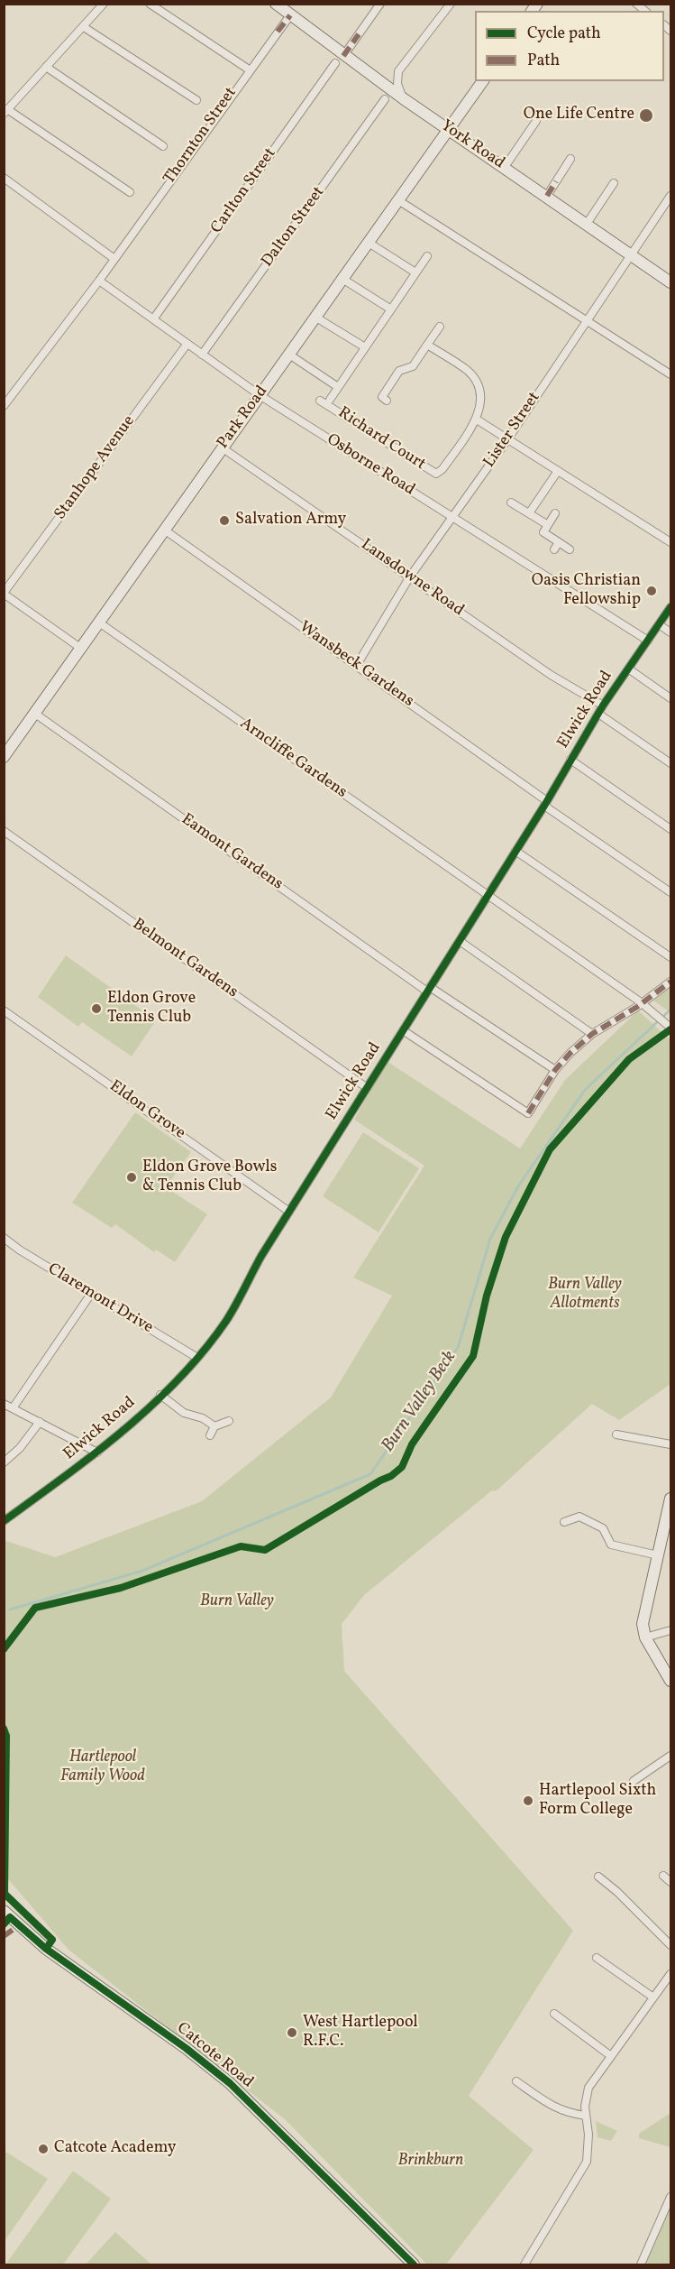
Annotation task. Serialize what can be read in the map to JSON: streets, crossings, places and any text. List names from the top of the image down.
{
  "streets": {
    "street": [
      "Thornton Street",
      "York Road",
      "Carlton Street",
      "Dalton Street",
      "Park Road",
      "Lister Street",
      "Richard Court",
      "Osborne Road",
      "Stanhope Avenue",
      "Lansdowne Road",
      "Wansbeck Gardens",
      "Elwick Road",
      "Arncliffe Gardens",
      "Eamont Gardens",
      "Belmont Gardens",
      "Eldon Grove",
      "Claremont Drive",
      "Catcote Road"
    ]
  },
  "crossings": [
    ["Thornton Street", "York Road"],
    ["Thornton Street", "Osborne Road"],
    ["York Road", "Carlton Street"],
    ["York Road", "Park Road"],
    ["York Road", "Lister Street"],
    ["Carlton Street", "Osborne Road"],
    ["Dalton Street", "Osborne Road"],
    ["Park Road", "Osborne Road"],
    ["Park Road", "Lansdowne Road"],
    ["Park Road", "Wansbeck Gardens"],
    ["Park Road", "Arncliffe Gardens"],
    ["Park Road", "Eamont Gardens"],
    ["Lister Street", "Osborne Road"],
    ["Lister Street", "Lansdowne Road"],
    ["Lister Street", "Wansbeck Gardens"],
    ["Osborne Road", "Stanhope Avenue"],
    ["Osborne Road", "Elwick Road"],
    ["Lansdowne Road", "Elwick Road"],
    ["Wansbeck Gardens", "Elwick Road"],
    ["Elwick Road", "Arncliffe Gardens"],
    ["Elwick Road", "Eamont Gardens"],
    ["Elwick Road", "Belmont Gardens"],
    ["Elwick Road", "Eldon Grove"],
    ["Elwick Road", "Claremont Drive"]
  ],
  "water": ["Burn Valley Beck"],
  "parks": [
    "Burn Valley Allotments",
    "Burn Valley",
    "Hartlepool Family Wood",
    "Brinkburn"
  ],
  "places": [
    "One Life Centre",
    "Salvation Army",
    "Oasis Christian Fellowship",
    "Eldon Grove Tennis Club",
    "Eldon Grove Bowls & Tennis Club",
    "Hartlepool Sixth Form College",
    "West Hartlepool R.F.C.",
    "Catcote Academy"
  ],
  "legend": ["Cycle path", "Path"]
}
